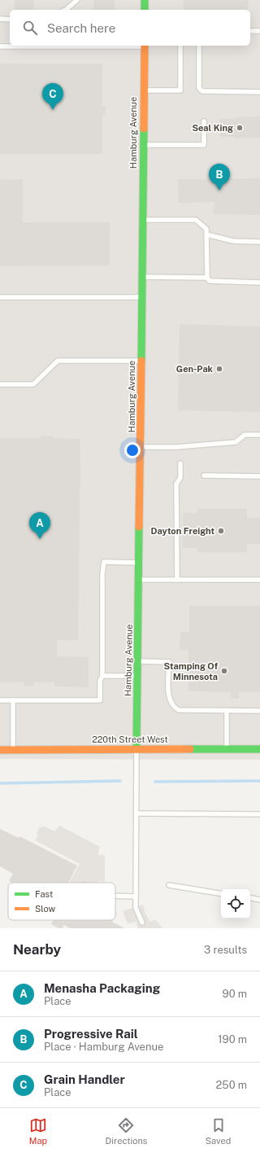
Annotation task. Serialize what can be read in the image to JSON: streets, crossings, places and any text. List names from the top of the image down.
{
  "streets": {
    "street": ["Hamburg Avenue", "220th Street West"]
  },
  "crossings": [
    ["Hamburg Avenue", "220th Street West"]
  ],
  "places": [
    "Seal King",
    "Gen-Pak",
    "Dayton Freight",
    "Stamping Of Minnesota"
  ],
  "legend": ["Fast", "Slow"],
  "page": {
    "search": "Search here",
    "pins": ["C", "B", "A"],
    "heading": ["Nearby", "3 results"],
    "list": [
      {
        "mark": "A",
        "name": "Menasha Packaging",
        "note": "Place",
        "value": "90 m"
      },
      {
        "mark": "B",
        "name": "Progressive Rail",
        "note": "Place · Hamburg Avenue",
        "value": "190 m"
      },
      {
        "mark": "C",
        "name": "Grain Handler",
        "note": "Place",
        "value": "250 m"
      }
    ],
    "nav": ["Map", "Directions", "Saved"]
  }
}
